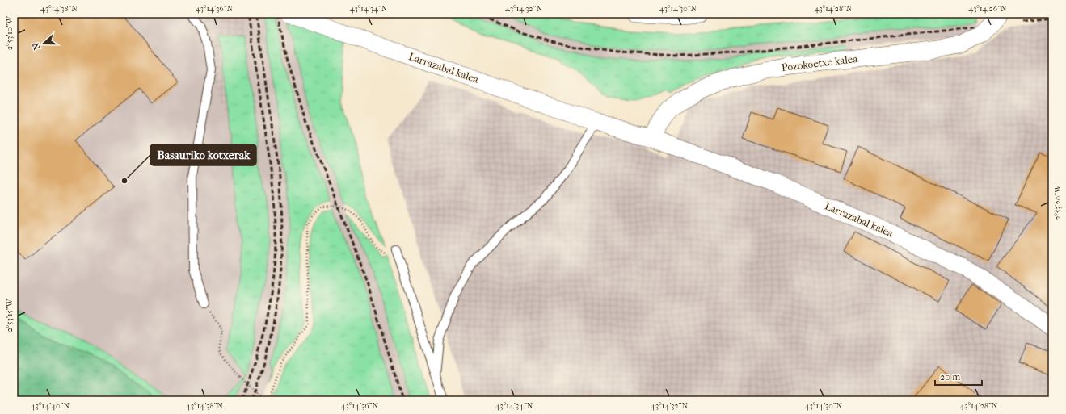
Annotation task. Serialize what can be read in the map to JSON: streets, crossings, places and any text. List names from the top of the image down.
{
  "streets": {
    "street": ["Pozokoetxe kalea", "Larrazabal kalea"]
  },
  "crossings": [
    ["Pozokoetxe kalea", "Larrazabal kalea"]
  ],
  "places": ["Basauriko kotxerak"],
  "scale_bar": "20 m",
  "north": "left",
  "coordinates": [
    "43°14'38\"N",
    "43°14'36\"N",
    "43°14'34\"N",
    "43°14'32\"N",
    "43°14'30\"N",
    "43°14'28\"N",
    "43°14'26\"N",
    "2°53'10\"W",
    "2°53'20\"W",
    "2°53'15\"W",
    "43°14'40\"N"
  ]
}
